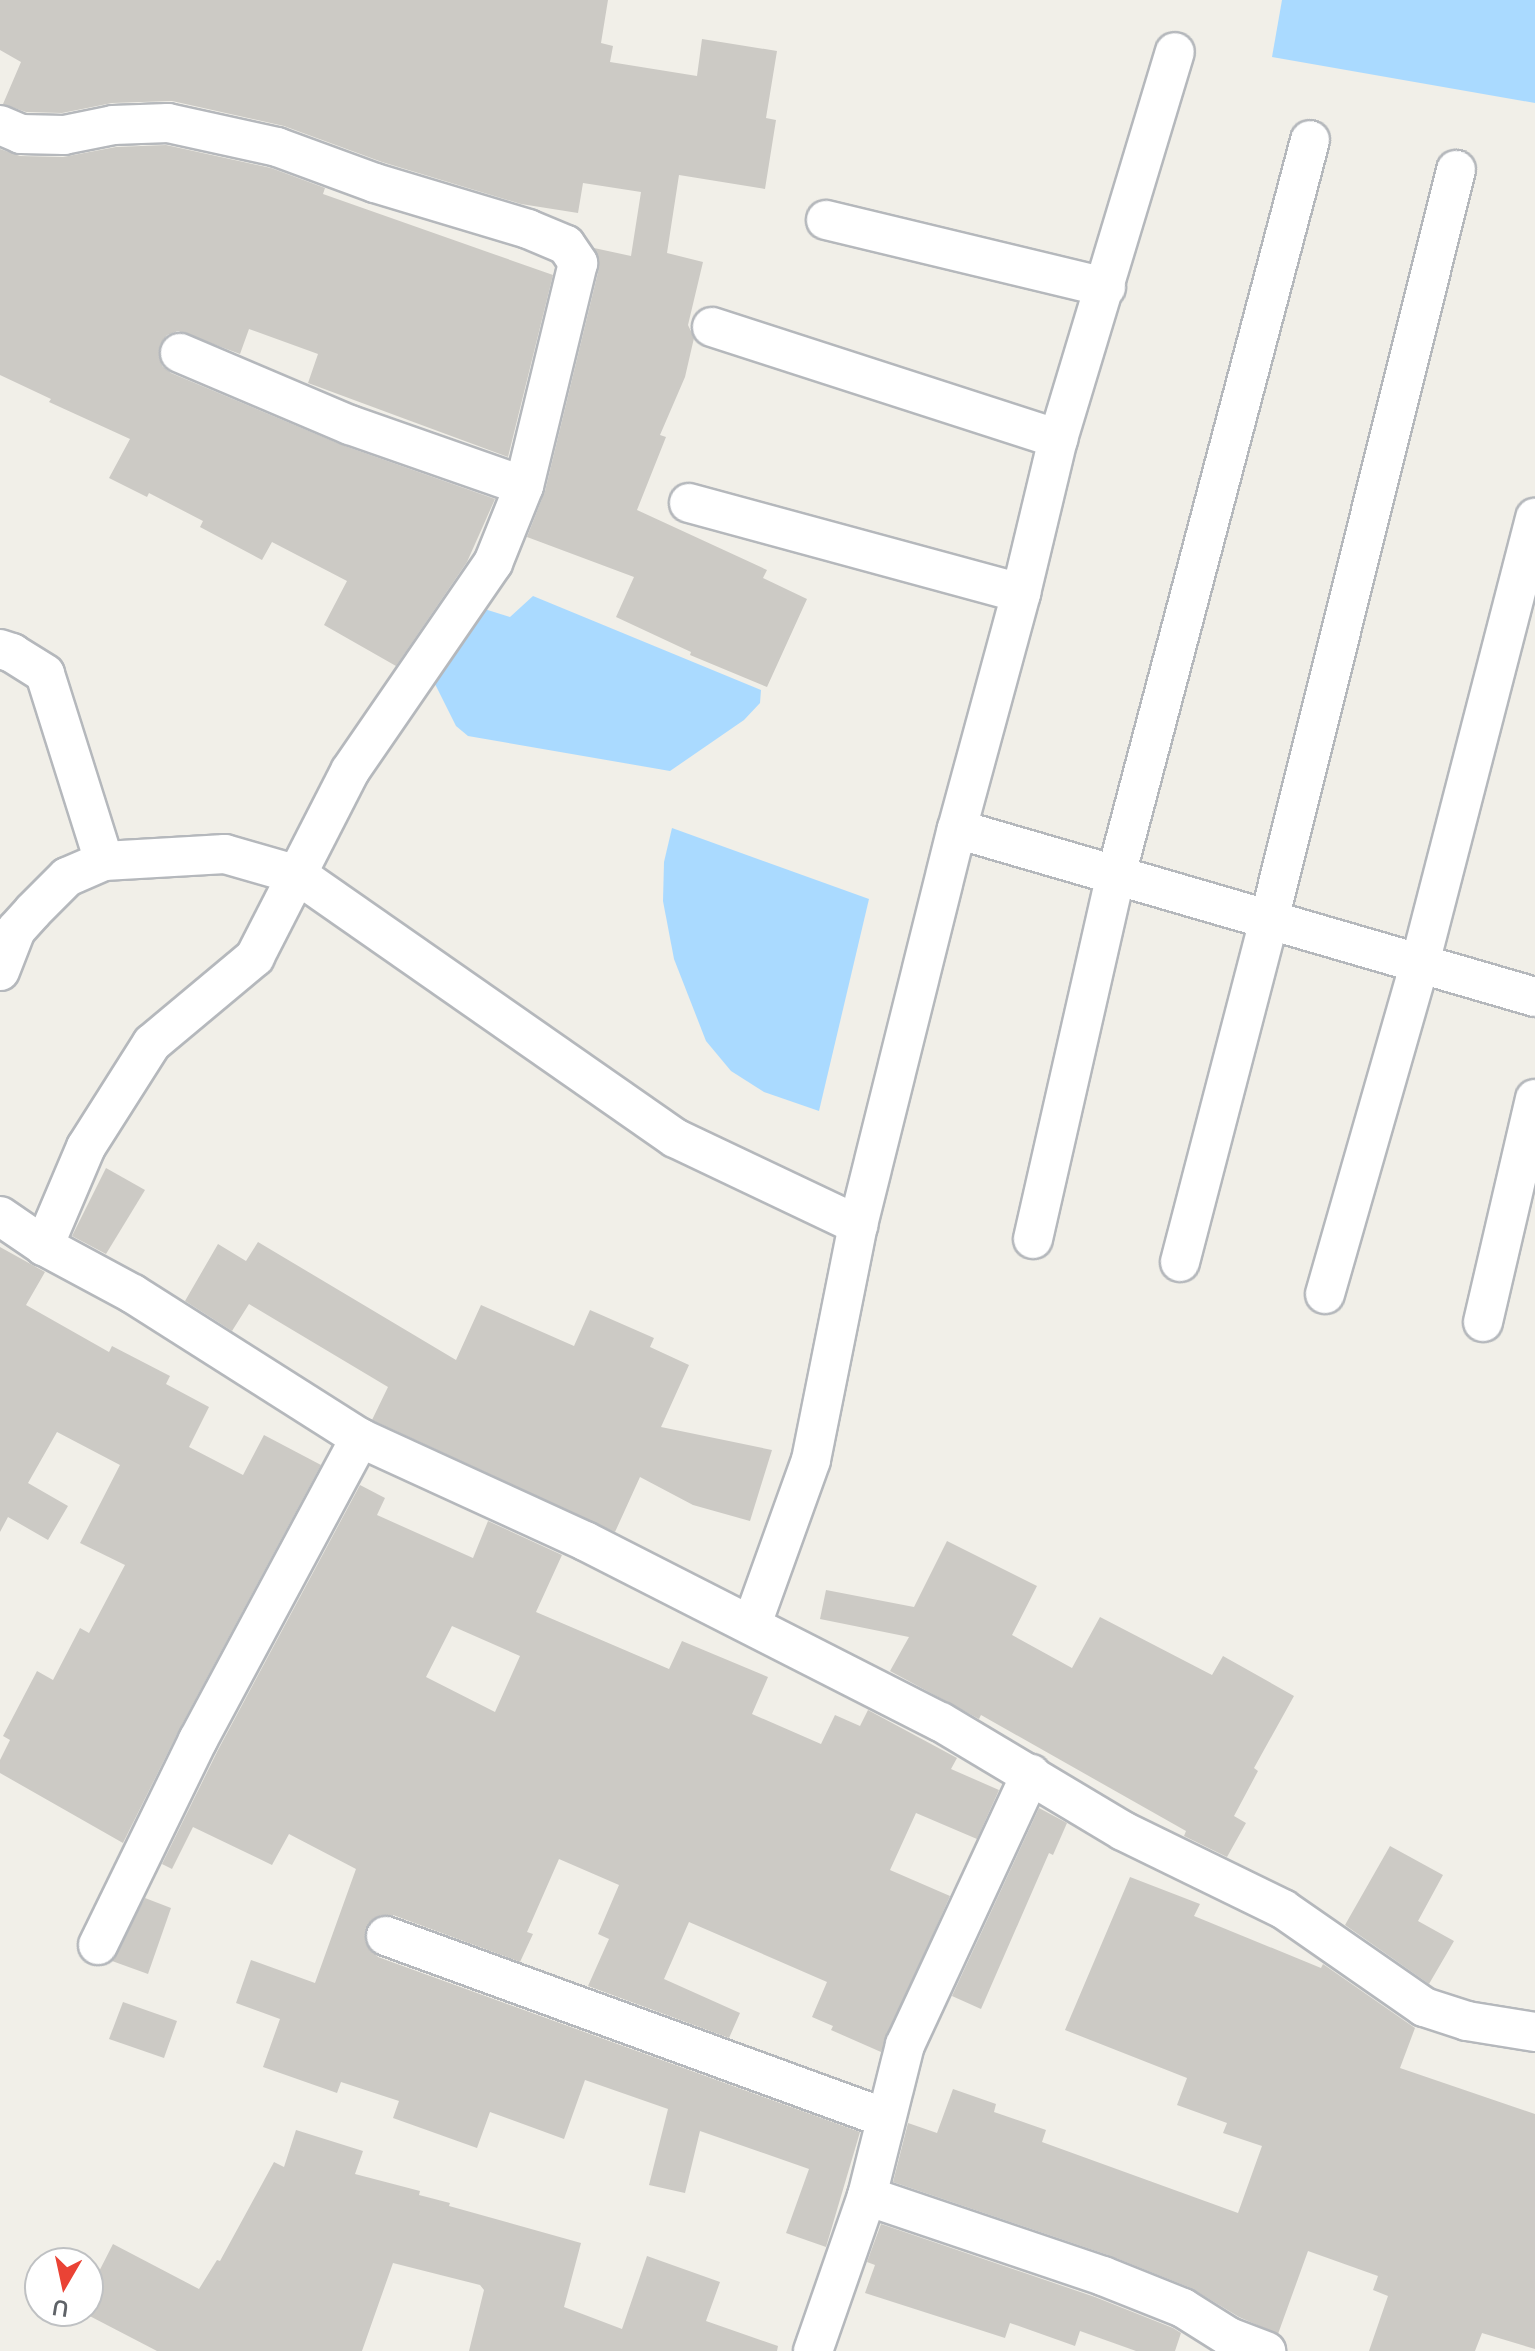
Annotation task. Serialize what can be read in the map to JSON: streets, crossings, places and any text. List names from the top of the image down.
{
  "north": "bottom"
}
